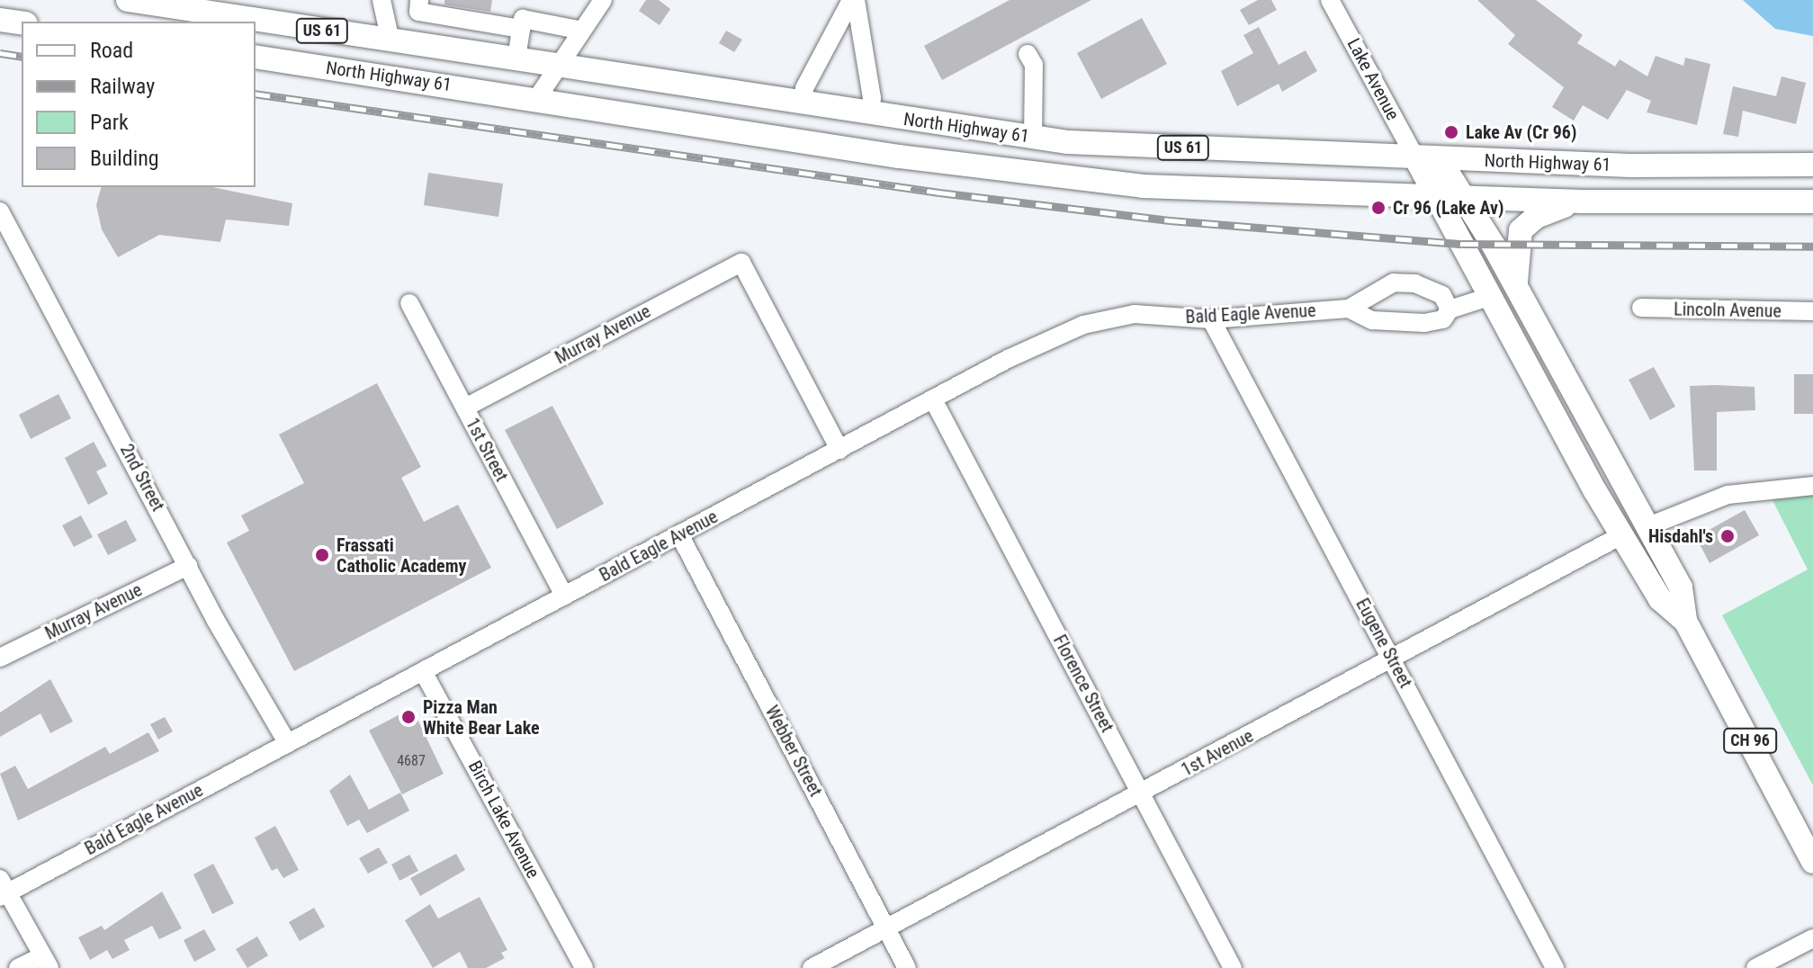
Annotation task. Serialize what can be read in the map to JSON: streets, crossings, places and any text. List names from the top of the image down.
{
  "streets": {
    "main road": ["US 61", "North Highway 61", "CH 96"],
    "street": [
      "Lake Avenue",
      "Lincoln Avenue",
      "Bald Eagle Avenue",
      "Murray Avenue",
      "1st Street",
      "2nd Street",
      "Eugene Street",
      "Florence Street",
      "Webber Street",
      "1st Avenue",
      "Birch Lake Avenue"
    ]
  },
  "crossings": [
    ["North Highway 61", "Lake Avenue"],
    ["North Highway 61", "CH 96"],
    ["Lake Avenue", "CH 96"],
    ["Bald Eagle Avenue", "Murray Avenue"],
    ["Bald Eagle Avenue", "1st Street"],
    ["Bald Eagle Avenue", "2nd Street"],
    ["Bald Eagle Avenue", "Eugene Street"],
    ["Bald Eagle Avenue", "Florence Street"],
    ["Bald Eagle Avenue", "Webber Street"],
    ["Bald Eagle Avenue", "Birch Lake Avenue"],
    ["Murray Avenue", "1st Street"],
    ["Murray Avenue", "2nd Street"],
    ["Eugene Street", "1st Avenue"],
    ["Florence Street", "1st Avenue"],
    ["CH 96", "1st Avenue"],
    ["Webber Street", "1st Avenue"]
  ],
  "places": [
    "Lake Av (Cr 96)",
    "Cr 96 (Lake Av)",
    "Hisdahl's",
    "Frassati Catholic Academy",
    "Pizza Man White Bear Lake"
  ],
  "house_numbers": ["4687"],
  "legend": [
    "Road",
    "Railway",
    "Park",
    "Building"
  ]
}
